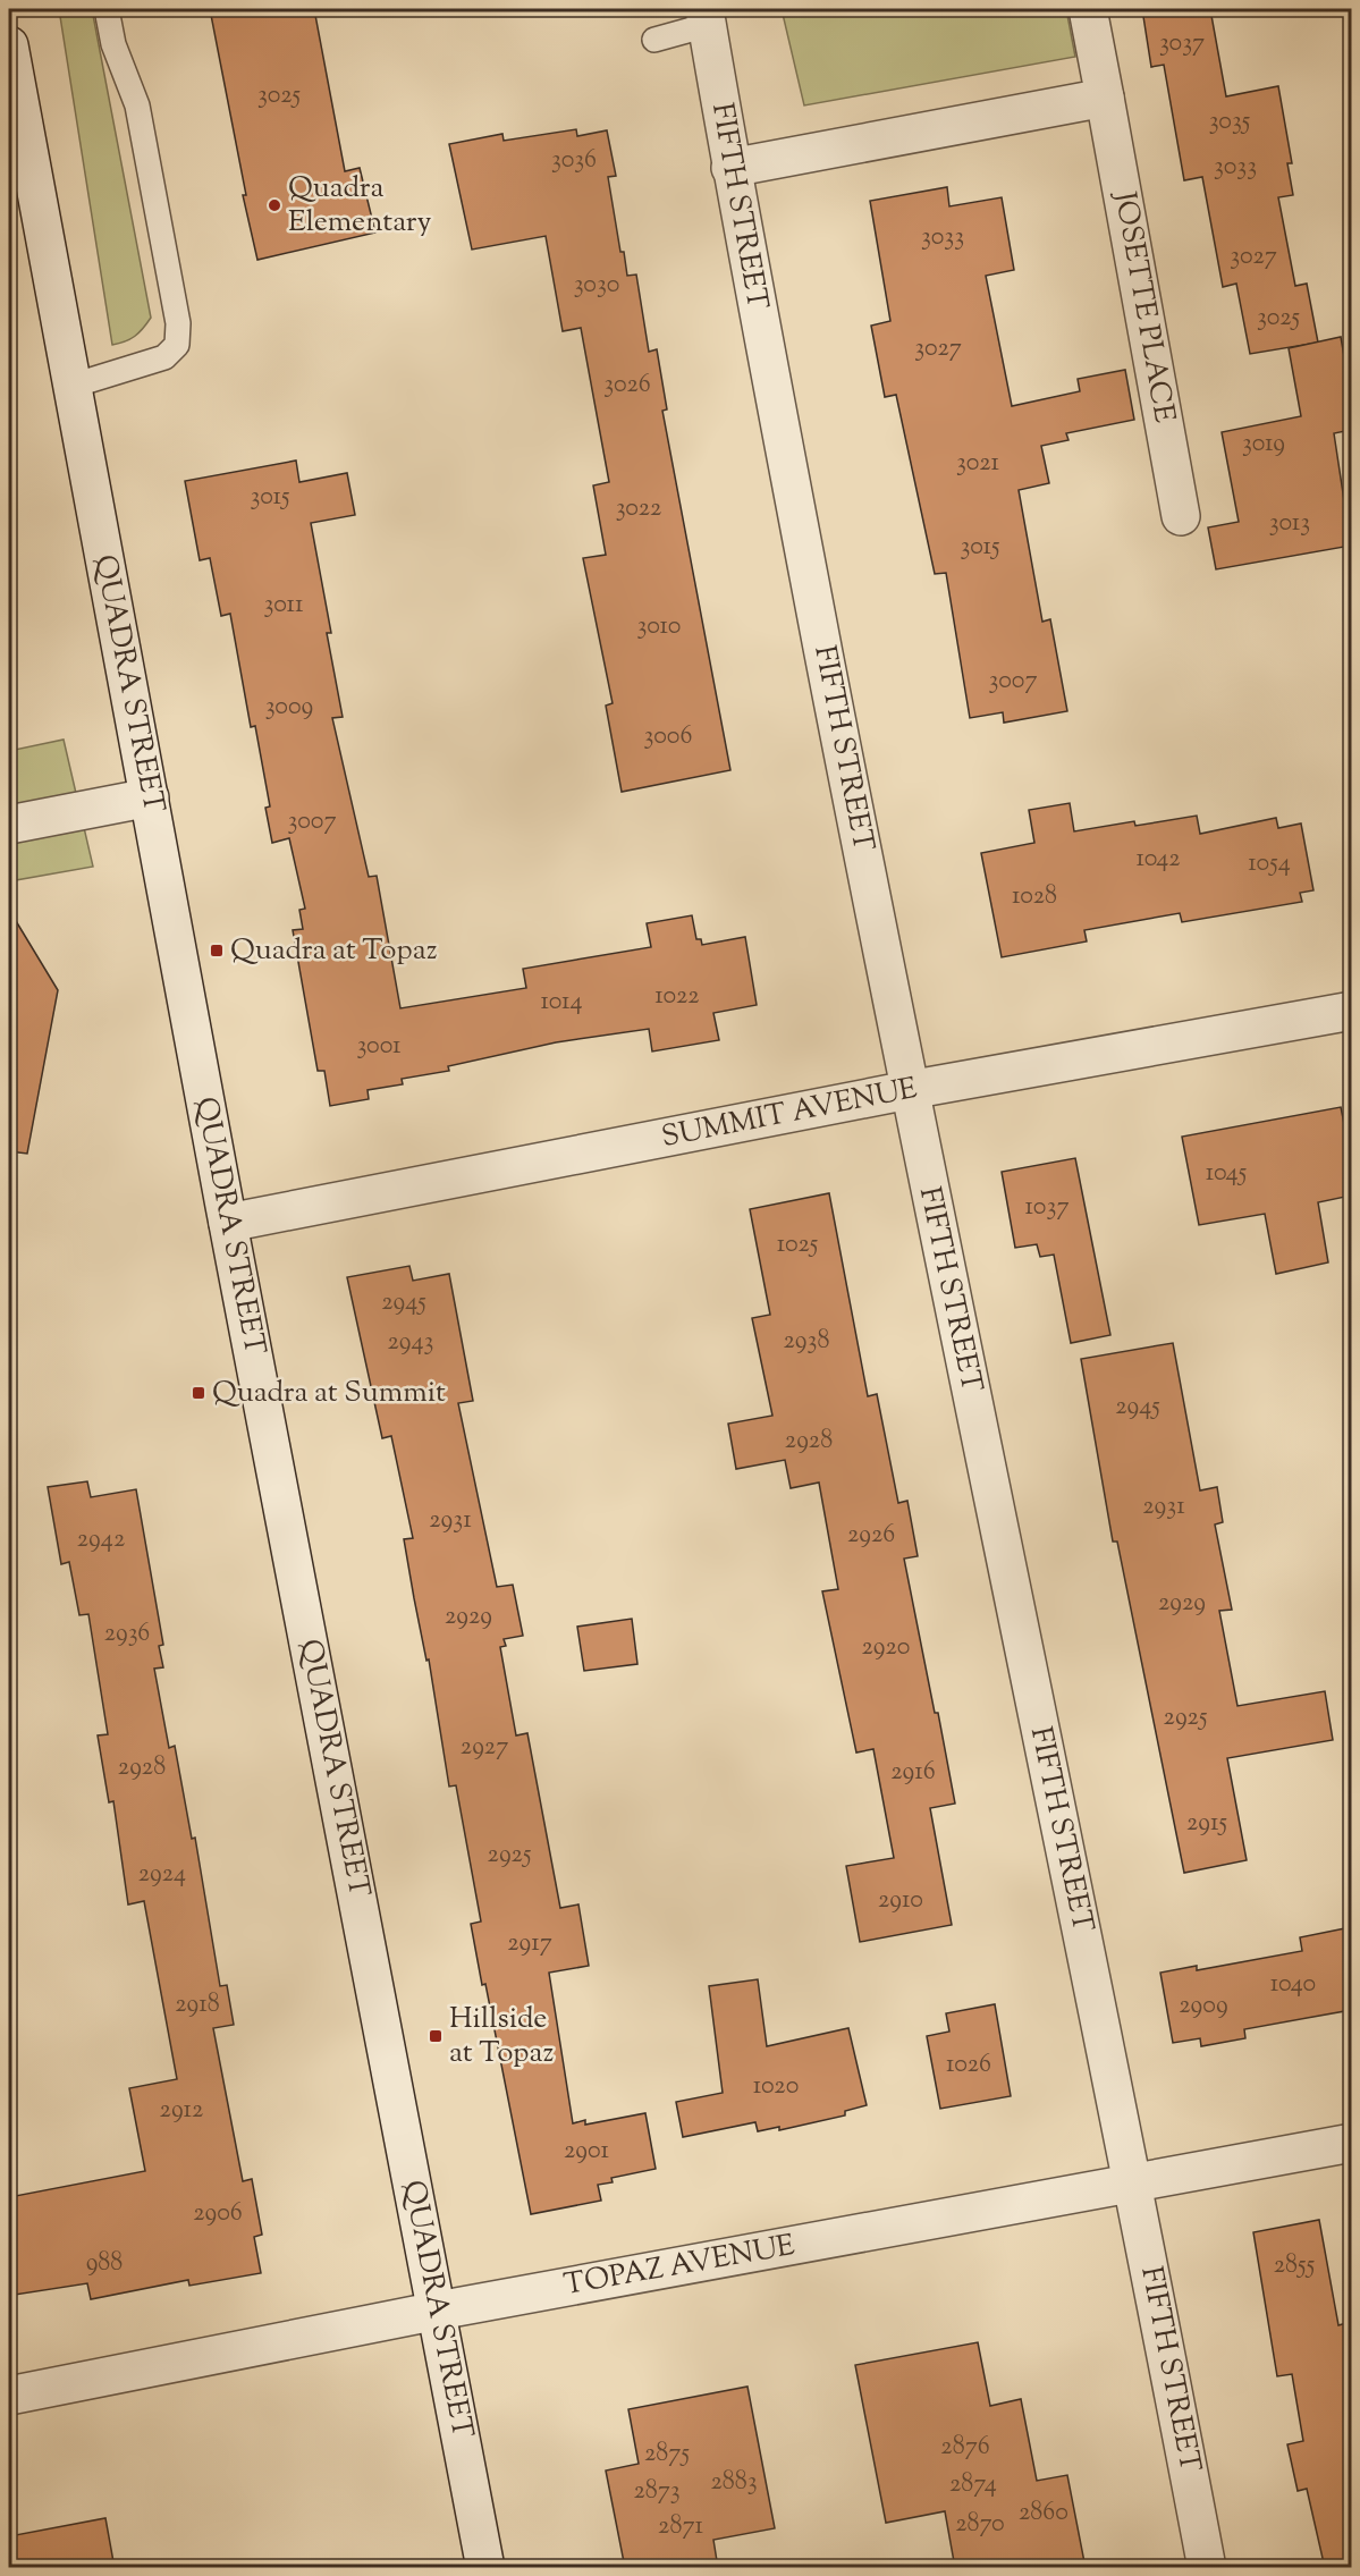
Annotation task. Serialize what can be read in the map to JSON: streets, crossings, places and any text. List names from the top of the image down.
{
  "streets": {
    "street": [
      "FIFTH STREET",
      "JOSETTE PLACE",
      "QUADRA STREET",
      "SUMMIT AVENUE",
      "TOPAZ AVENUE"
    ]
  },
  "crossings": [
    ["FIFTH STREET", "SUMMIT AVENUE"],
    ["FIFTH STREET", "TOPAZ AVENUE"],
    ["QUADRA STREET", "SUMMIT AVENUE"],
    ["QUADRA STREET", "TOPAZ AVENUE"]
  ],
  "places": {
    "other": ["Quadra Elementary"],
    "transit": ["Quadra at Topaz", "Quadra at Summit", "Hillside at Topaz"]
  },
  "house_numbers": [
    "3037",
    "3025",
    "3035",
    "3036",
    "3033",
    "3033",
    "3027",
    "3030",
    "3025",
    "3027",
    "3026",
    "3019",
    "3021",
    "3015",
    "3022",
    "3013",
    "3015",
    "3011",
    "3010",
    "3007",
    "3009",
    "3006",
    "3007",
    "1042",
    "1054",
    "1028",
    "1022",
    "1014",
    "3001",
    "1045",
    "1037",
    "1025",
    "2945",
    "2938",
    "2943",
    "2945",
    "2928",
    "2931",
    "2931",
    "2926",
    "2942",
    "2929",
    "2929",
    "2936",
    "2920",
    "2925",
    "2927",
    "2928",
    "2916",
    "2915",
    "2925",
    "2924",
    "2910",
    "2917",
    "1040",
    "2918",
    "2909",
    "1026",
    "1020",
    "2912",
    "2901",
    "2906",
    "988",
    "2855",
    "2876",
    "2875",
    "2883",
    "2874",
    "2873",
    "2860",
    "2870",
    "2871"
  ]
}
